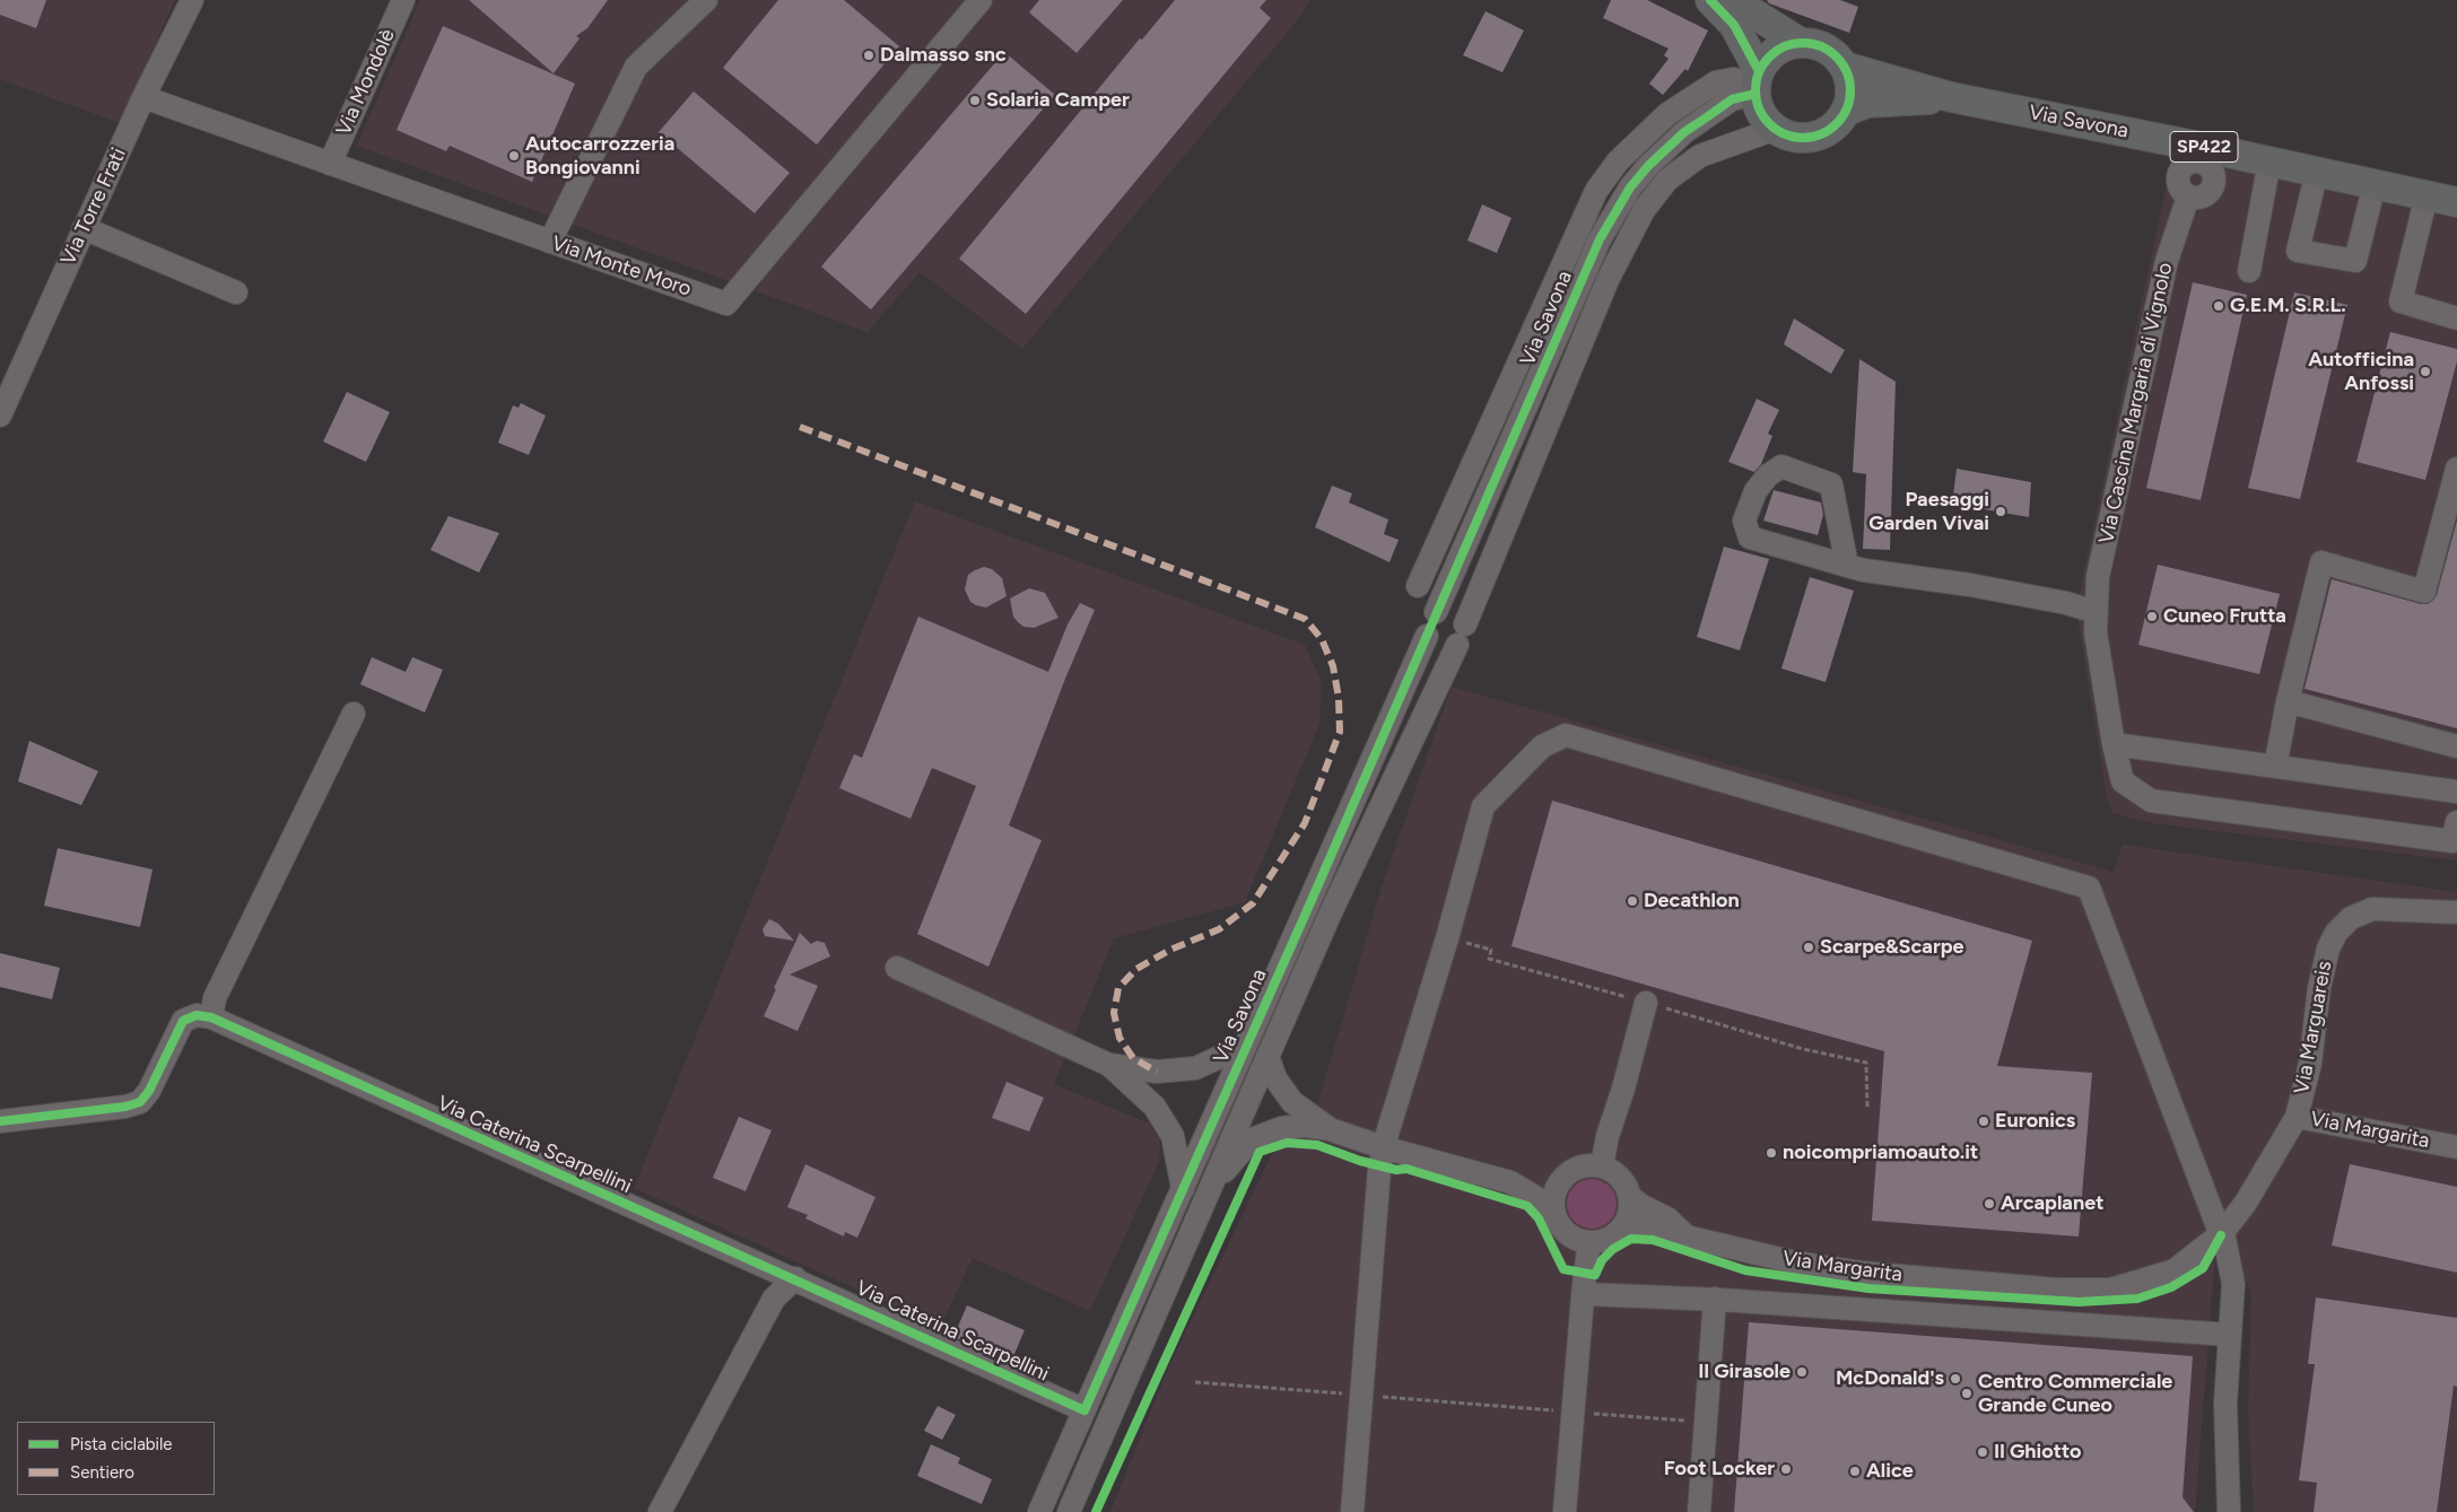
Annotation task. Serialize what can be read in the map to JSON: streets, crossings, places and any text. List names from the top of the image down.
{
  "streets": {
    "main road": ["Via Savona", "SP422"],
    "street": [
      "Via Mondolè",
      "Via Torre Frati",
      "Via Monte Moro",
      "Via Cascina Margaria di Vignolo",
      "Via Marguareis",
      "Via Margarita",
      "Via Caterina Scarpellini"
    ]
  },
  "crossings": [
    ["Via Mondolè", "Via Monte Moro"],
    ["Via Savona", "SP422"],
    ["Via Savona", "Via Cascina Margaria di Vignolo"],
    ["Via Savona", "Via Caterina Scarpellini"],
    ["Via Torre Frati", "Via Monte Moro"],
    ["Via Marguareis", "Via Margarita"]
  ],
  "places": [
    "Dalmasso snc",
    "Solaria Camper",
    "Autocarrozzeria Bongiovanni",
    "G.E.M. S.R.L.",
    "Autofficina Anfossi",
    "Paesaggi Garden Vivai",
    "Cuneo Frutta",
    "Decathlon",
    "Scarpe&Scarpe",
    "Euronics",
    "noicompriamoauto.it",
    "Arcaplanet",
    "Il Girasole",
    "McDonald's",
    "Centro Commerciale Grande Cuneo",
    "Il Ghiotto",
    "Foot Locker",
    "Alice"
  ],
  "legend": ["Pista ciclabile", "Sentiero"]
}
